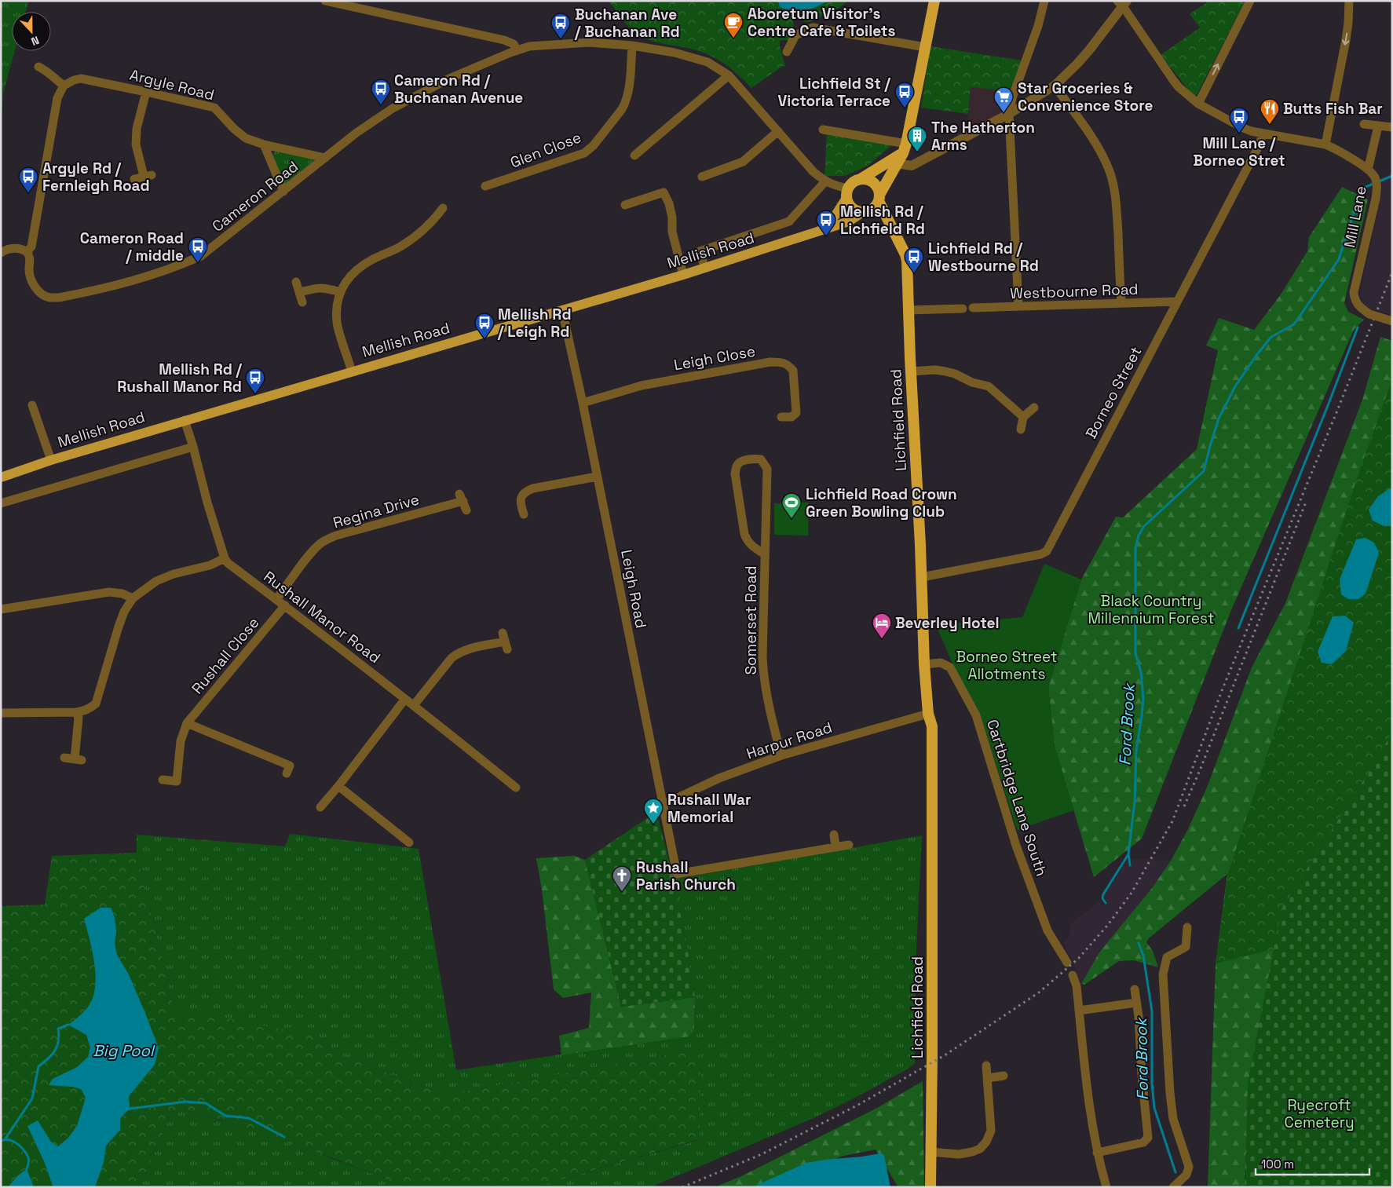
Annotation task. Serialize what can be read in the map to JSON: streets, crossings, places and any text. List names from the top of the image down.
{
  "streets": {
    "highway": ["Lichfield Road"],
    "main road": ["Mellish Road"],
    "street": [
      "Argyle Road",
      "Glen Close",
      "Cameron Road",
      "Mill Lane",
      "Westbourne Road",
      "Leigh Close",
      "Borneo Street",
      "Regina Drive",
      "Leigh Road",
      "Rushall Manor Road",
      "Somerset Road",
      "Rushall Close",
      "Harpur Road",
      "Cartbridge Lane South"
    ]
  },
  "crossings": [
    ["Argyle Road", "Cameron Road"],
    ["Glen Close", "Cameron Road"],
    ["Mill Lane", "Borneo Street"],
    ["Mellish Road", "Lichfield Road"],
    ["Mellish Road", "Leigh Road"],
    ["Westbourne Road", "Borneo Street"],
    ["Leigh Close", "Leigh Road"],
    ["Borneo Street", "Lichfield Road"],
    ["Lichfield Road", "Harpur Road"],
    ["Lichfield Road", "Cartbridge Lane South"],
    ["Regina Drive", "Rushall Manor Road"],
    ["Leigh Road", "Harpur Road"],
    ["Rushall Manor Road", "Rushall Close"],
    ["Somerset Road", "Harpur Road"]
  ],
  "water": ["Ford Brook", "Big Pool"],
  "parks": ["Black Country Millennium Forest", "Borneo Street Allotments", "Ryecroft Cemetery"],
  "places": {
    "cafe": ["Aboretum Visitor's Centre Cafe & Toilets"],
    "bus stop": [
      "Buchanan Ave / Buchanan Rd",
      "Cameron Rd / Buchanan Avenue",
      "Lichfield St / Victoria Terrace",
      "Mill Lane / Borneo Stret",
      "Argyle Rd / Fernleigh Road",
      "Mellish Rd / Lichfield Rd",
      "Cameron Road / middle",
      "Lichfield Rd / Westbourne Rd",
      "Mellish Rd / Leigh Rd",
      "Mellish Rd / Rushall Manor Rd"
    ],
    "supermarket": ["Star Groceries & Convenience Store"],
    "restaurant": ["Butts Fish Bar"],
    "building": ["The Hatherton Arms"],
    "sports": ["Lichfield Road Crown Green Bowling Club"],
    "hotel": ["Beverley Hotel"],
    "place": ["Rushall War Memorial"],
    "church": ["Rushall Parish Church"]
  },
  "scale_bar": "100 m",
  "north": "bottom"
}
